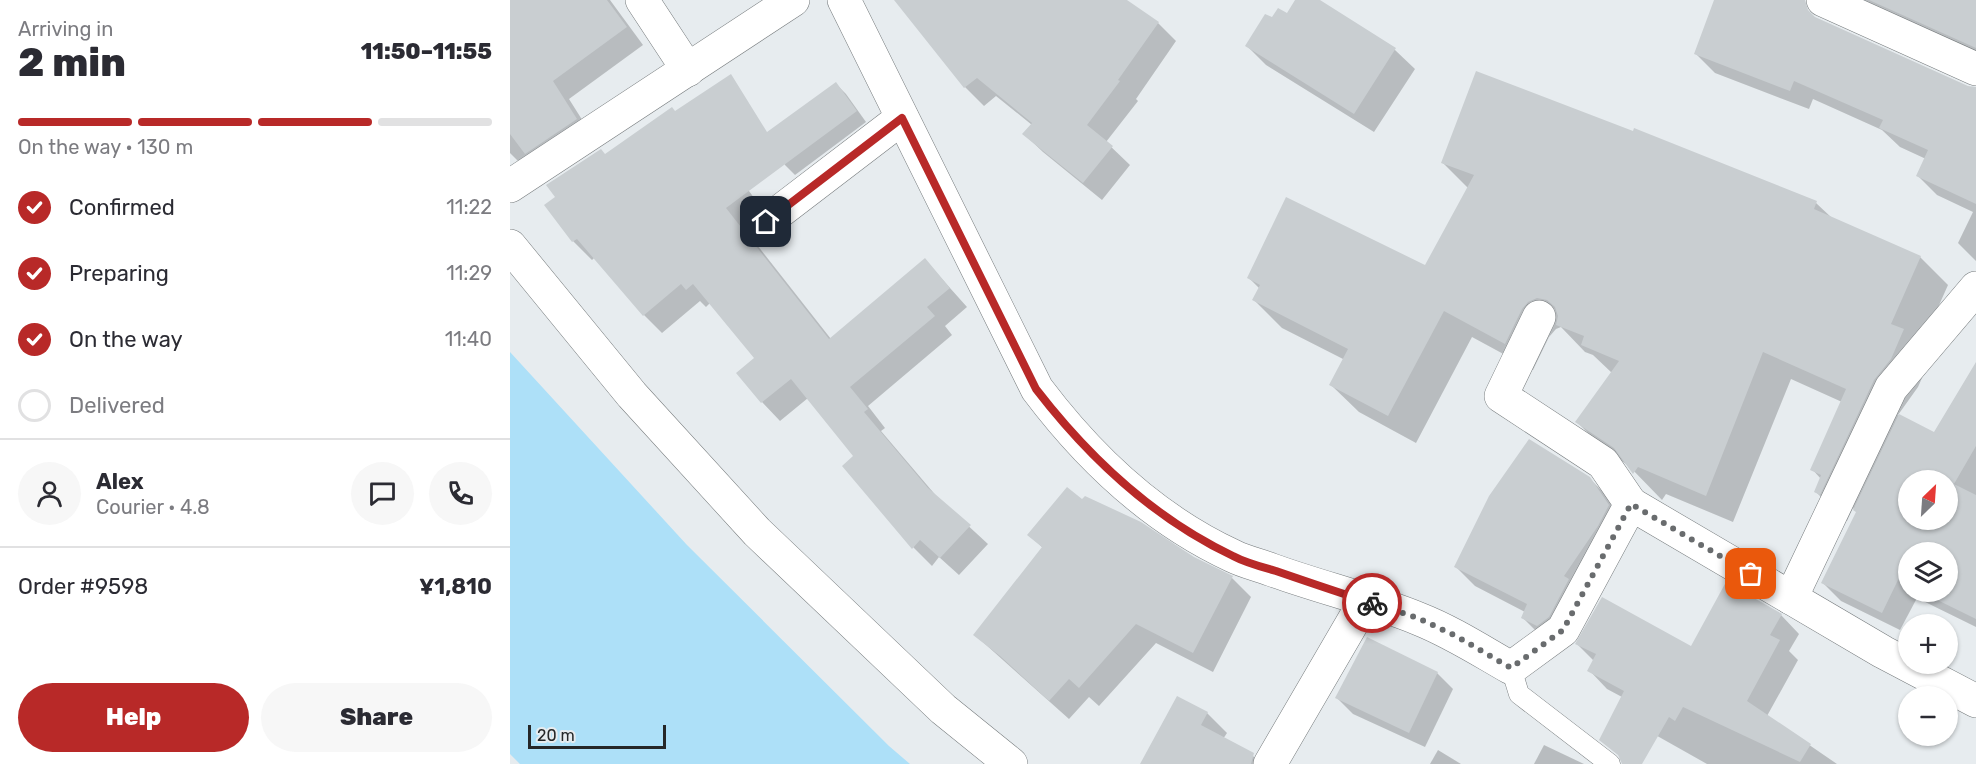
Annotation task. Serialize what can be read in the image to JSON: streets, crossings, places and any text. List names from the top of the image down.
{
  "scale_bar": "20 m",
  "north": "top right",
  "page": {
    "heading": ["2 min", "Arriving in", "11:50–11:55"],
    "panel": [
      "Alex",
      "Courier · 4.8",
      "Order #9598",
      "¥1,810"
    ],
    "bar": "On the way · 130 m",
    "list": [
      ["Confirmed", "11:22"],
      ["Preparing", "11:29"],
      ["On the way", "11:40"],
      "Delivered"
    ],
    "map_buttons": ["+", "−"],
    "buttons": ["Help", "Share"],
    "scale": "20 m"
  }
}
